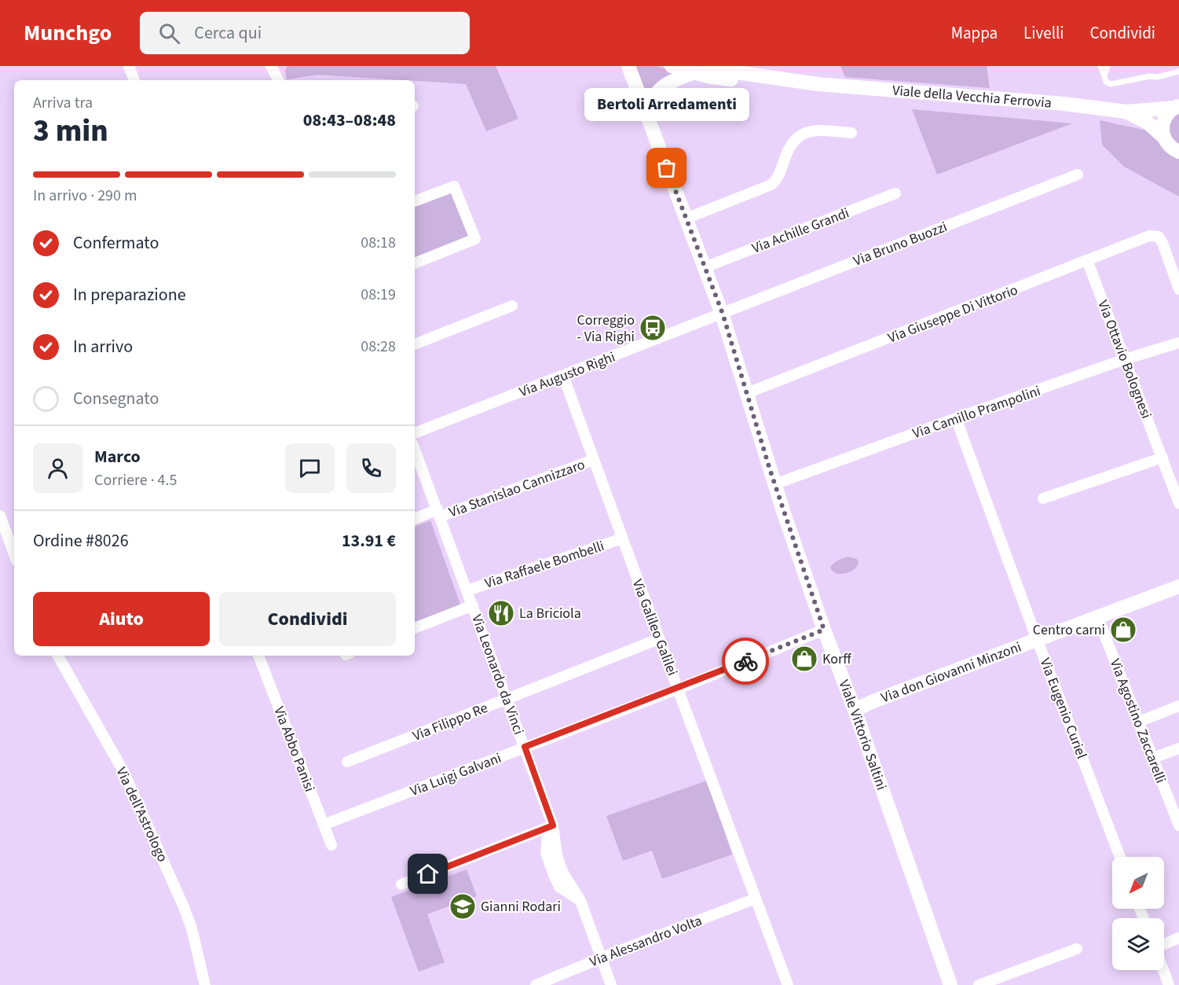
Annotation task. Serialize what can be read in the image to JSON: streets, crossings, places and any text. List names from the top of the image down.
{
  "streets": {
    "street": [
      "Viale della Vecchia Ferrovia",
      "Via Achille Grandi",
      "Via Bruno Buozzi",
      "Via Giuseppe Di Vittorio",
      "Via Ottavio Bolognesi",
      "Via Augusto Righi",
      "Via Camillo Prampolini",
      "Via Stanislao Cannizzaro",
      "Via Raffaele Bombelli",
      "Via Galileo Galilei",
      "Via don Giovanni Minzoni",
      "Via Leonardo da Vinci",
      "Via Eugenio Curiel",
      "Via Agostino Zaccarelli",
      "Via Filippo Re",
      "Viale Vittorio Saltini",
      "Via Abbo Panisi",
      "Via Luigi Galvani",
      "Via dell'Astrologo",
      "Via Alessandro Volta"
    ]
  },
  "crossings": [
    ["Via Achille Grandi", "Viale Vittorio Saltini"],
    ["Via Bruno Buozzi", "Via Augusto Righi"],
    ["Via Bruno Buozzi", "Viale Vittorio Saltini"],
    ["Via Giuseppe Di Vittorio", "Via Ottavio Bolognesi"],
    ["Via Giuseppe Di Vittorio", "Viale Vittorio Saltini"],
    ["Via Ottavio Bolognesi", "Via Camillo Prampolini"],
    ["Via Augusto Righi", "Via Galileo Galilei"],
    ["Via Augusto Righi", "Viale Vittorio Saltini"],
    ["Via Camillo Prampolini", "Via Eugenio Curiel"],
    ["Via Camillo Prampolini", "Viale Vittorio Saltini"],
    ["Via Stanislao Cannizzaro", "Via Galileo Galilei"],
    ["Via Stanislao Cannizzaro", "Via Leonardo da Vinci"],
    ["Via Raffaele Bombelli", "Via Galileo Galilei"],
    ["Via Raffaele Bombelli", "Via Leonardo da Vinci"],
    ["Via Galileo Galilei", "Via Filippo Re"],
    ["Via Galileo Galilei", "Via Luigi Galvani"],
    ["Via Galileo Galilei", "Via Alessandro Volta"],
    ["Via don Giovanni Minzoni", "Via Eugenio Curiel"],
    ["Via don Giovanni Minzoni", "Via Agostino Zaccarelli"],
    ["Via don Giovanni Minzoni", "Viale Vittorio Saltini"],
    ["Via Leonardo da Vinci", "Via Filippo Re"],
    ["Via Leonardo da Vinci", "Via Luigi Galvani"],
    ["Viale Vittorio Saltini", "Via Luigi Galvani"],
    ["Via Abbo Panisi", "Via Luigi Galvani"]
  ],
  "places": {
    "other": ["Bertoli Arredamenti"],
    "bus stop": ["Correggio - Via Righi"],
    "restaurant": ["La Briciola"],
    "shop": ["Centro carni", "Korff"],
    "school or university": ["Gianni Rodari"]
  },
  "north": "bottom left",
  "page": {
    "header": "Munchgo",
    "search": "Cerca qui",
    "nav": ["Mappa", "Livelli", "Condividi"],
    "heading": ["3 min", "Arriva tra", "08:43–08:48"],
    "panel": [
      "Marco",
      "Corriere · 4.5",
      "Ordine #8026",
      "13.91 €"
    ],
    "bubble": "Bertoli Arredamenti",
    "bar": "In arrivo · 290 m",
    "list": [
      ["Confermato", "08:18"],
      ["In preparazione", "08:19"],
      ["In arrivo", "08:28"],
      "Consegnato"
    ],
    "buttons": ["Aiuto", "Condividi"]
  }
}
